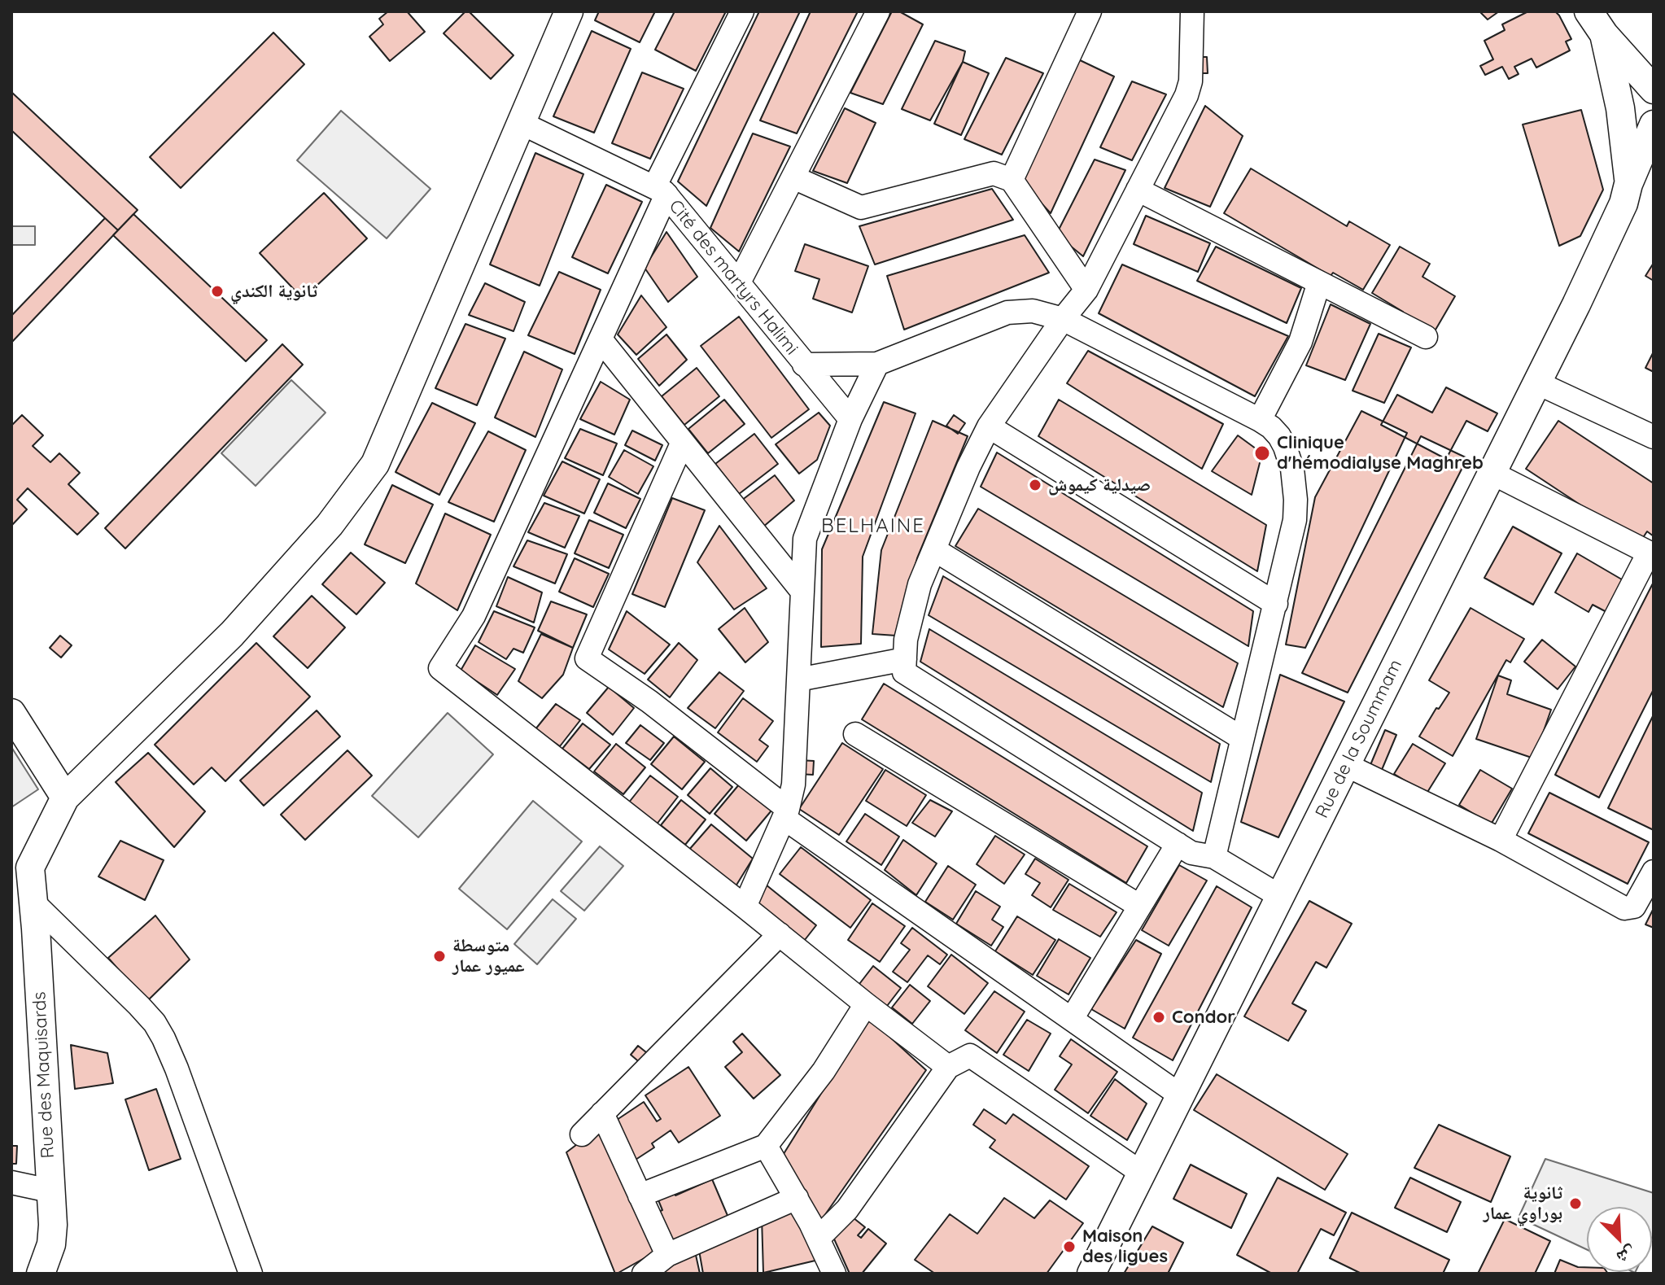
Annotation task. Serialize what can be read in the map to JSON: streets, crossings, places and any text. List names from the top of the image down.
{
  "streets": {
    "main road": ["Rue de la Soummam", "Rue des Maquisards"],
    "street": ["Cité des martyrs Halimi"]
  },
  "districts": ["BELHAINE"],
  "places": [
    "ثانوية الكندي",
    "Clinique d'hémodialyse Maghreb",
    "صيدلية كيموش",
    "متوسطة عميور عمار",
    "Condor",
    "ثانوية بوراوي عمار",
    "Maison des ligues"
  ],
  "north": "bottom right"
}
